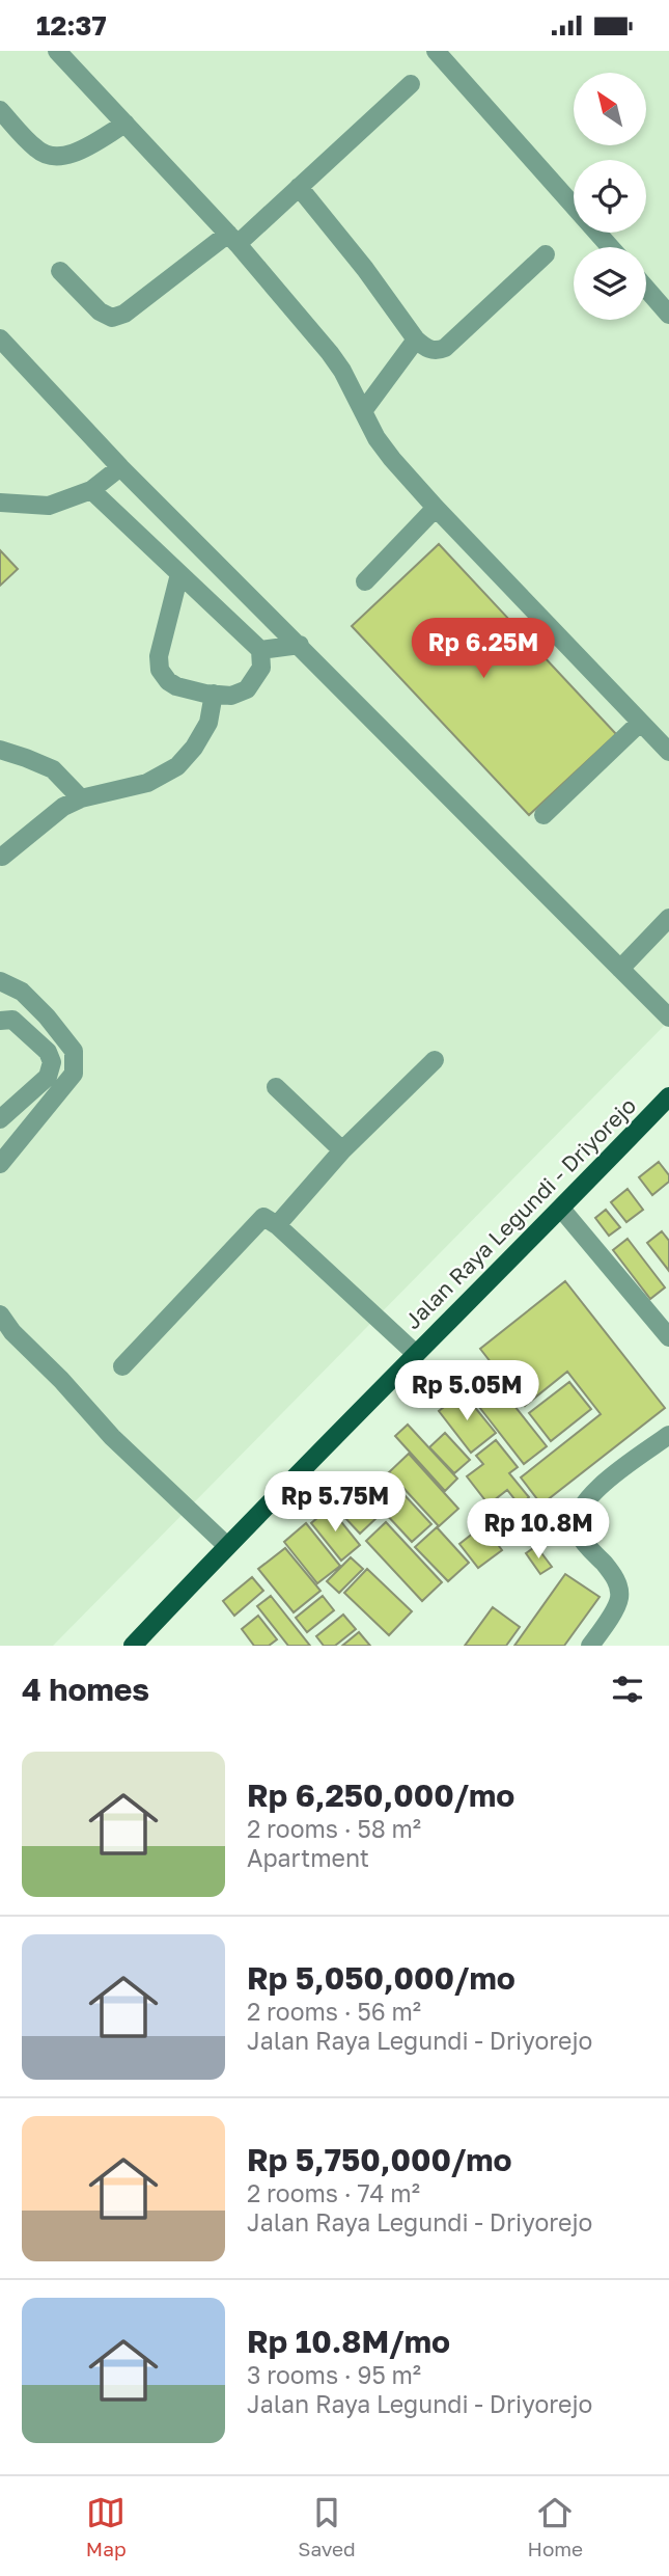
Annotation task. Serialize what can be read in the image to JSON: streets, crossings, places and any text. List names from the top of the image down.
{
  "streets": {
    "main road": ["Jalan Raya Legundi - Driyorejo"]
  },
  "north": "top left",
  "page": {
    "status": "12:37",
    "price": [
      "Rp 6.25M",
      "Rp 5.05M",
      "Rp 5.75M",
      "Rp 10.8M"
    ],
    "heading": "4 homes",
    "list": [
      {
        "name": "Rp 6,250,000/mo",
        "note": "2 rooms · 58 m² · Apartment"
      },
      {
        "name": "Rp 5,050,000/mo",
        "note": "2 rooms · 56 m² · Jalan Raya Legundi - Driyorejo"
      },
      {
        "name": "Rp 5,750,000/mo",
        "note": "2 rooms · 74 m² · Jalan Raya Legundi - Driyorejo"
      },
      {
        "name": "Rp 10.8M/mo",
        "note": "3 rooms · 95 m² · Jalan Raya Legundi - Driyorejo"
      }
    ],
    "tabs": ["Map", "Saved", "Home"]
  }
}
